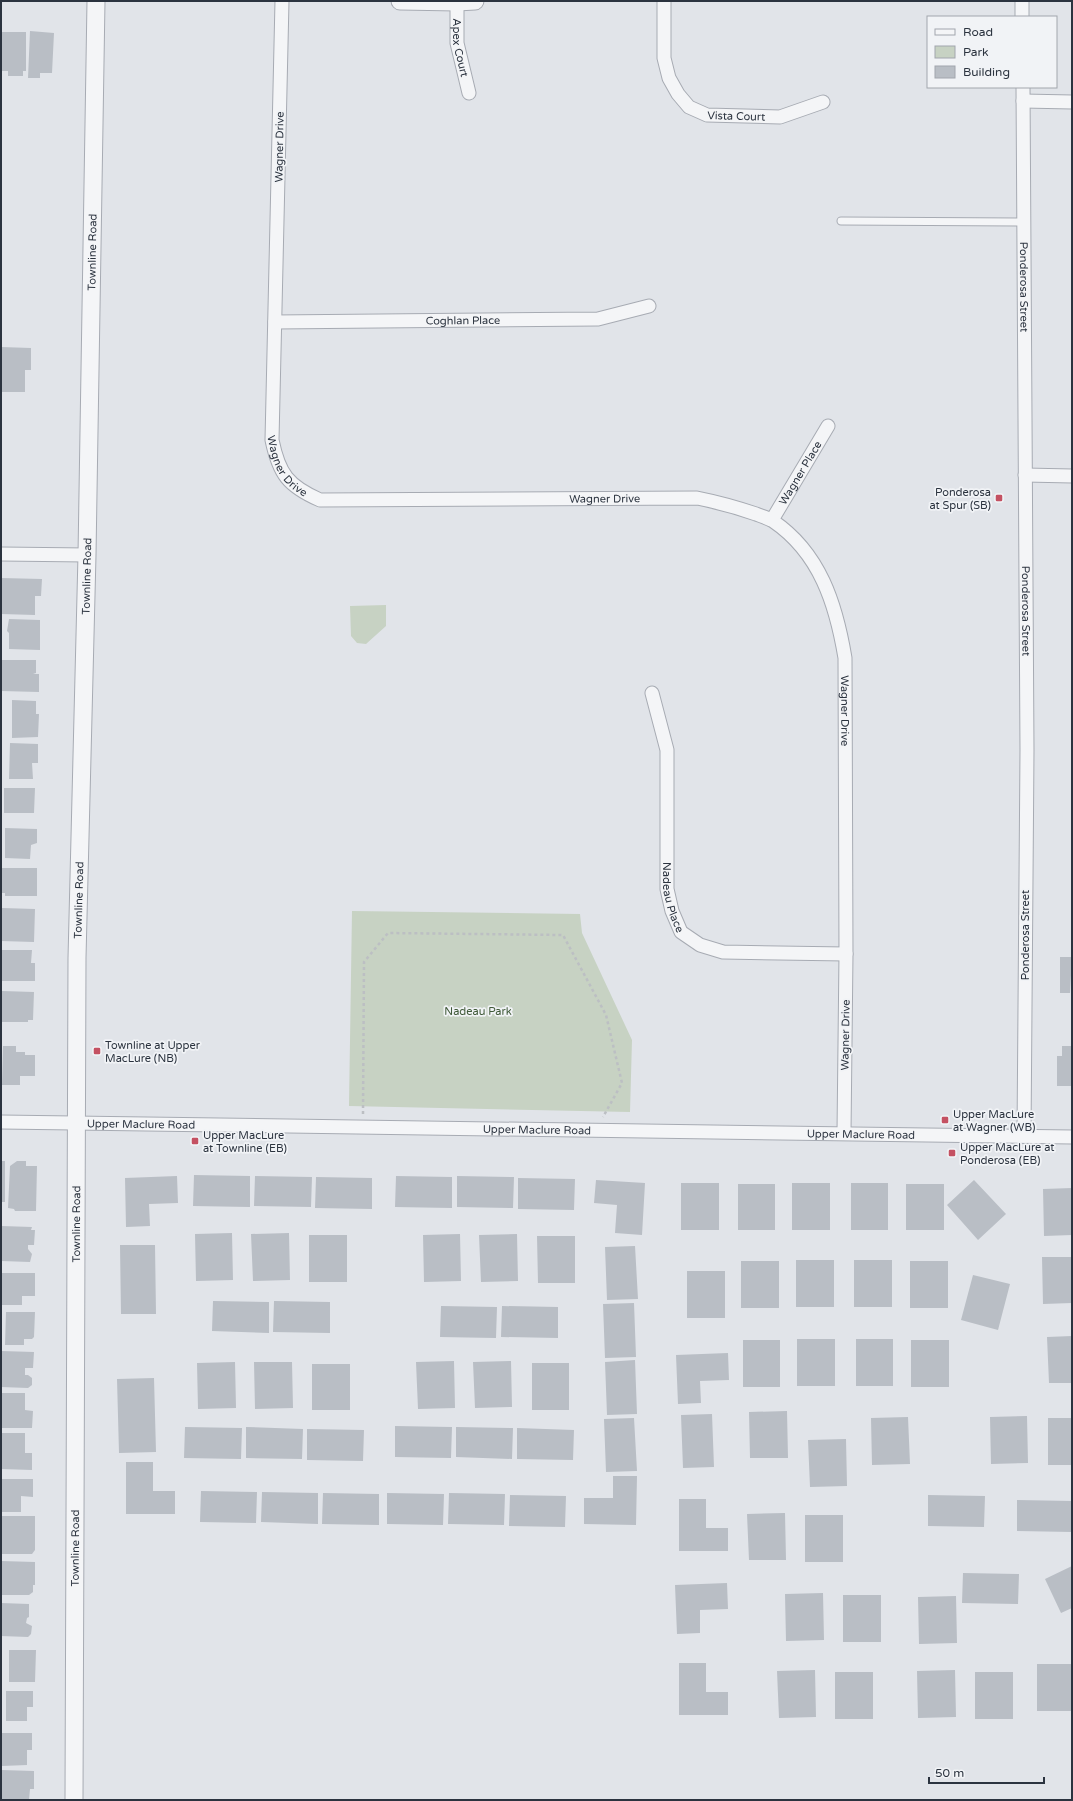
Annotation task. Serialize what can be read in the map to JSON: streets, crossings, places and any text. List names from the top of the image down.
{
  "streets": {
    "street": [
      "Apex Court",
      "Vista Court",
      "Wagner Drive",
      "Townline Road",
      "Ponderosa Street",
      "Coghlan Place",
      "Wagner Place",
      "Nadeau Place",
      "Upper Maclure Road"
    ]
  },
  "crossings": [
    ["Wagner Drive", "Coghlan Place"],
    ["Wagner Drive", "Wagner Place"],
    ["Wagner Drive", "Nadeau Place"],
    ["Wagner Drive", "Upper Maclure Road"],
    ["Townline Road", "Upper Maclure Road"],
    ["Ponderosa Street", "Upper Maclure Road"]
  ],
  "parks": ["Nadeau Park"],
  "places": {
    "transit": [
      "Ponderosa at Spur (SB)",
      "Townline at Upper MacLure (NB)",
      "Upper MacLure at Wagner (WB)",
      "Upper MacLure at Townline (EB)",
      "Upper MacLure at Ponderosa (EB)"
    ]
  },
  "legend": ["Road", "Park", "Building"],
  "scale_bar": "50 m"
}
